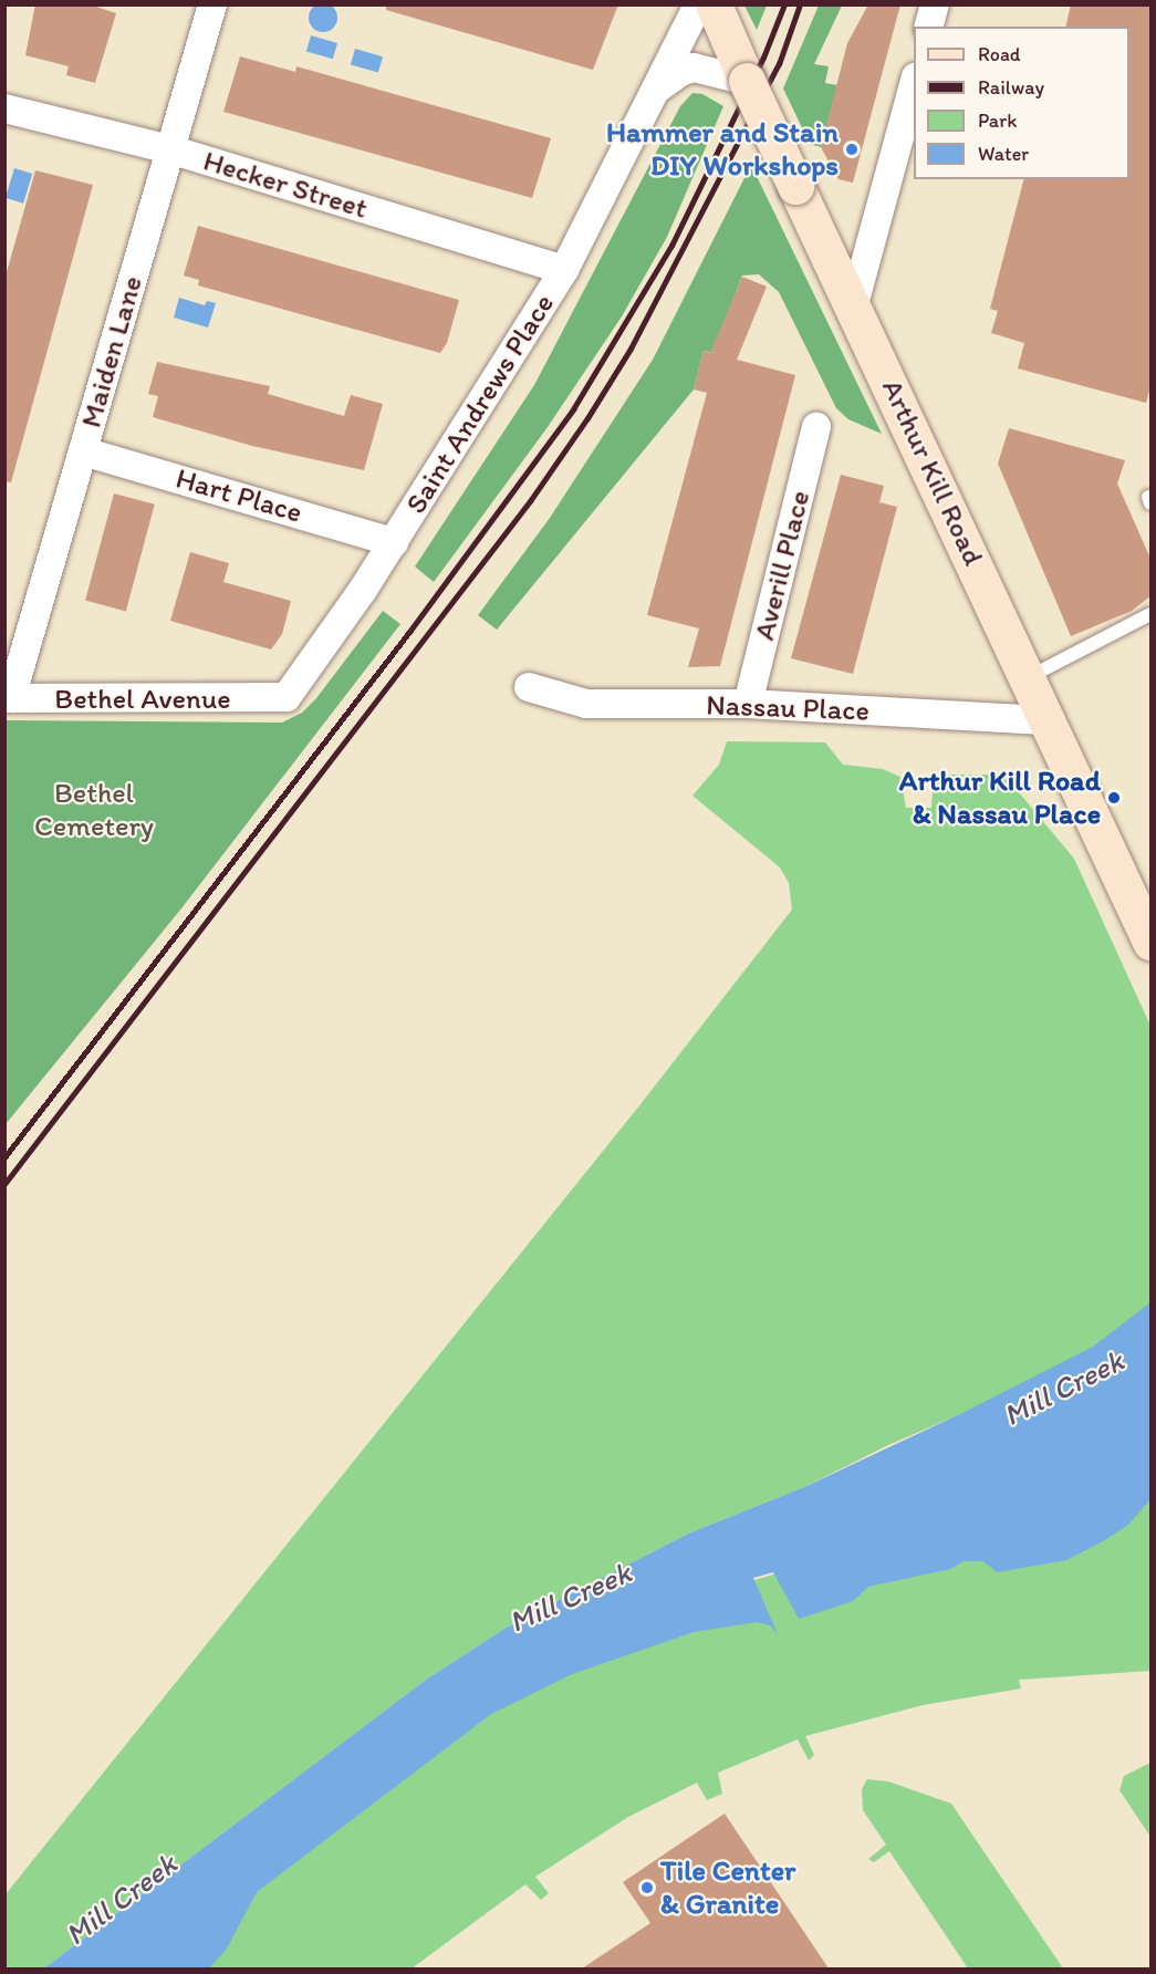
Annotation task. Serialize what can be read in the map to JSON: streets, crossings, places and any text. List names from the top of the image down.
{
  "streets": {
    "street": [
      "Hecker Street",
      "Maiden Lane",
      "Saint Andrews Place",
      "Arthur Kill Road",
      "Hart Place",
      "Averill Place",
      "Bethel Avenue",
      "Nassau Place"
    ]
  },
  "crossings": [
    ["Hecker Street", "Maiden Lane"],
    ["Hecker Street", "Saint Andrews Place"],
    ["Maiden Lane", "Hart Place"],
    ["Maiden Lane", "Bethel Avenue"],
    ["Saint Andrews Place", "Arthur Kill Road"],
    ["Saint Andrews Place", "Hart Place"],
    ["Saint Andrews Place", "Bethel Avenue"],
    ["Arthur Kill Road", "Nassau Place"],
    ["Averill Place", "Nassau Place"]
  ],
  "water": ["Mill Creek"],
  "parks": ["Bethel Cemetery"],
  "places": ["Hammer and Stain DIY Workshops", "Arthur Kill Road & Nassau Place", "Tile Center & Granite"],
  "legend": [
    "Road",
    "Railway",
    "Park",
    "Water"
  ]
}
